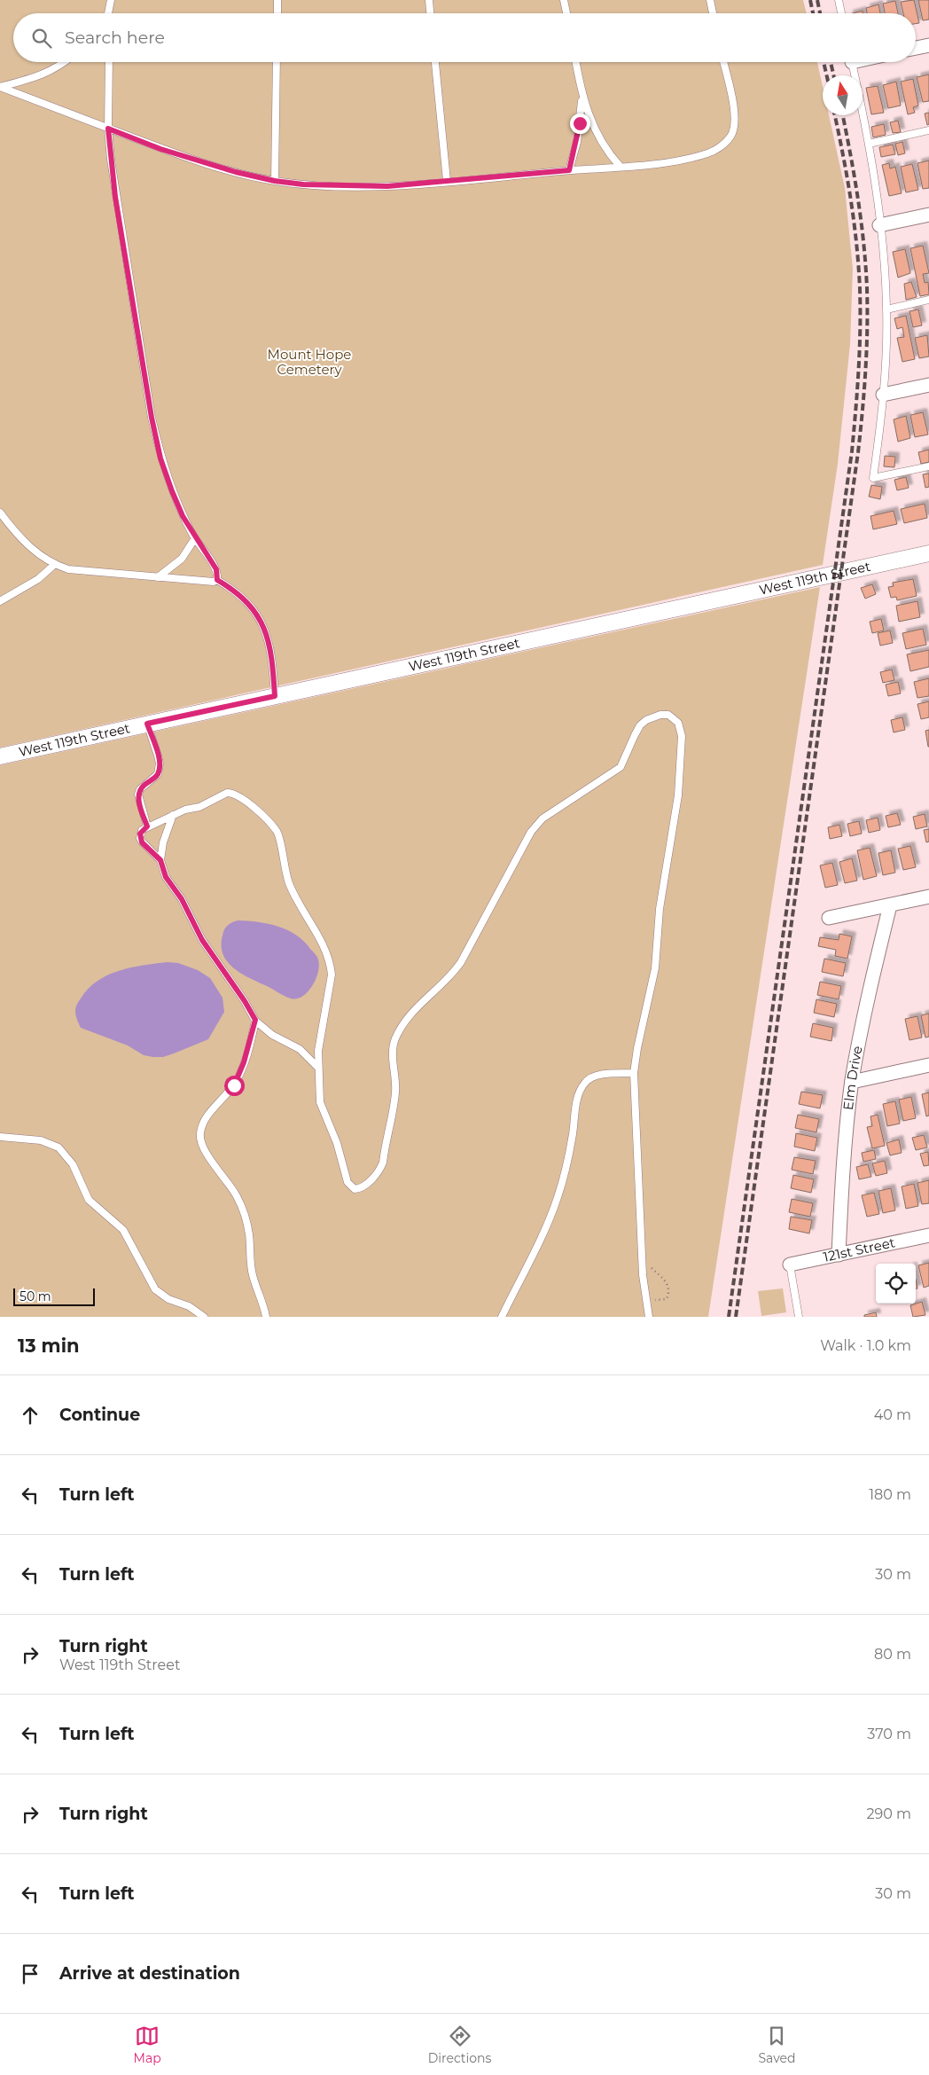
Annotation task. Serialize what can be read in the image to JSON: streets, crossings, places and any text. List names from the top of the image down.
{
  "streets": {
    "street": ["West 119th Street", "Elm Drive", "121st Street"]
  },
  "crossings": [
    ["Elm Drive", "121st Street"]
  ],
  "parks": ["Mount Hope Cemetery"],
  "scale_bar": "50 m",
  "north": "top",
  "page": {
    "search": "Search here",
    "scale": "50 m",
    "heading": ["13 min", "Walk · 1.0 km"],
    "list": [
      ["Continue", "40 m"],
      ["Turn left", "180 m"],
      ["Turn left", "30 m"],
      ["Turn right", "West 119th Street", "80 m"],
      ["Turn left", "370 m"],
      ["Turn right", "290 m"],
      ["Turn left", "30 m"],
      "Arrive at destination"
    ],
    "nav": ["Map", "Directions", "Saved"]
  }
}
